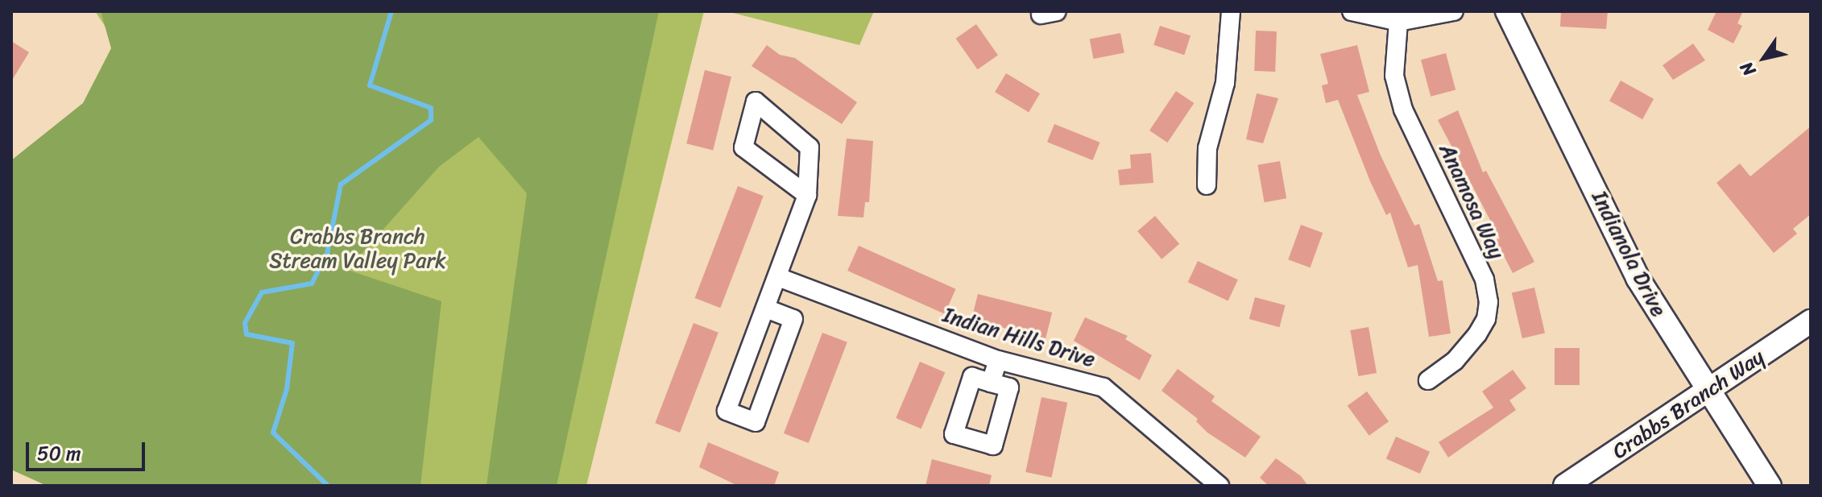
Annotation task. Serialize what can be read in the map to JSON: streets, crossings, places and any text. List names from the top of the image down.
{
  "streets": {
    "street": [
      "Anamosa Way",
      "Indianola Drive",
      "Indian Hills Drive",
      "Crabbs Branch Way"
    ]
  },
  "crossings": [
    ["Indianola Drive", "Crabbs Branch Way"]
  ],
  "parks": ["Crabbs Branch Stream Valley Park"],
  "scale_bar": "50 m",
  "north": "bottom left"
}
